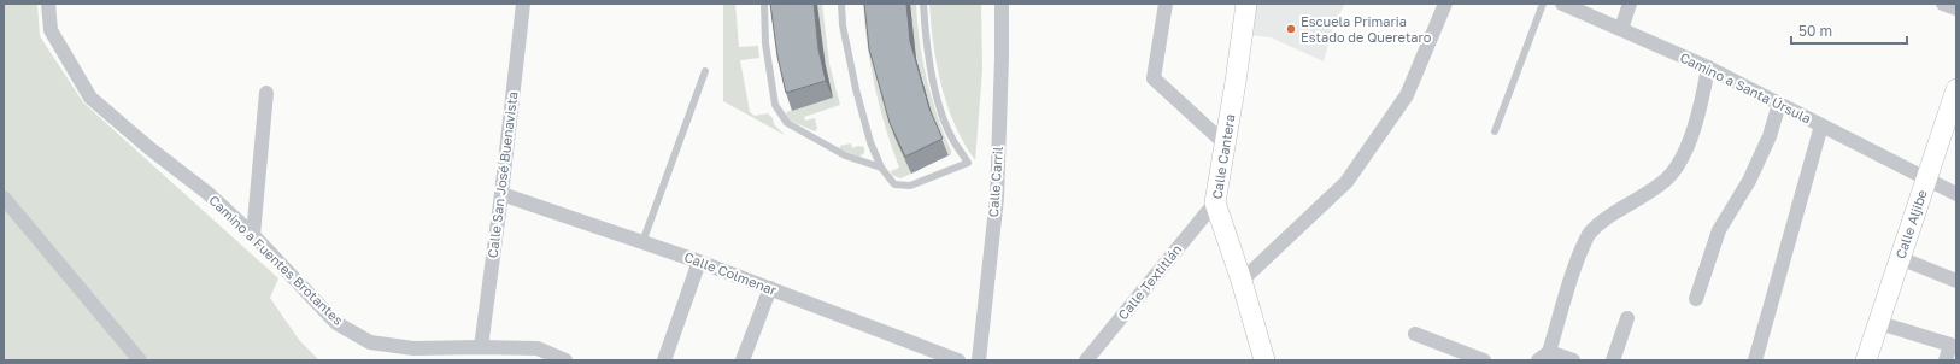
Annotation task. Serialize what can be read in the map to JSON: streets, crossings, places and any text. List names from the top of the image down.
{
  "streets": {
    "street": [
      "Camino a Santa Úrsula",
      "Calle Cantera",
      "Calle San José Buenavista",
      "Calle Carril",
      "Calle Aljibe",
      "Camino a Fuentes Brotantes",
      "Calle Colmenar",
      "Calle Textitlán"
    ]
  },
  "crossings": [
    ["Camino a Santa Úrsula", "Calle Aljibe"],
    ["Calle Cantera", "Calle Textitlán"],
    ["Calle San José Buenavista", "Camino a Fuentes Brotantes"],
    ["Calle San José Buenavista", "Calle Colmenar"]
  ],
  "places": ["Escuela Primaria Estado de Queretaro"],
  "scale_bar": "50 m"
}
